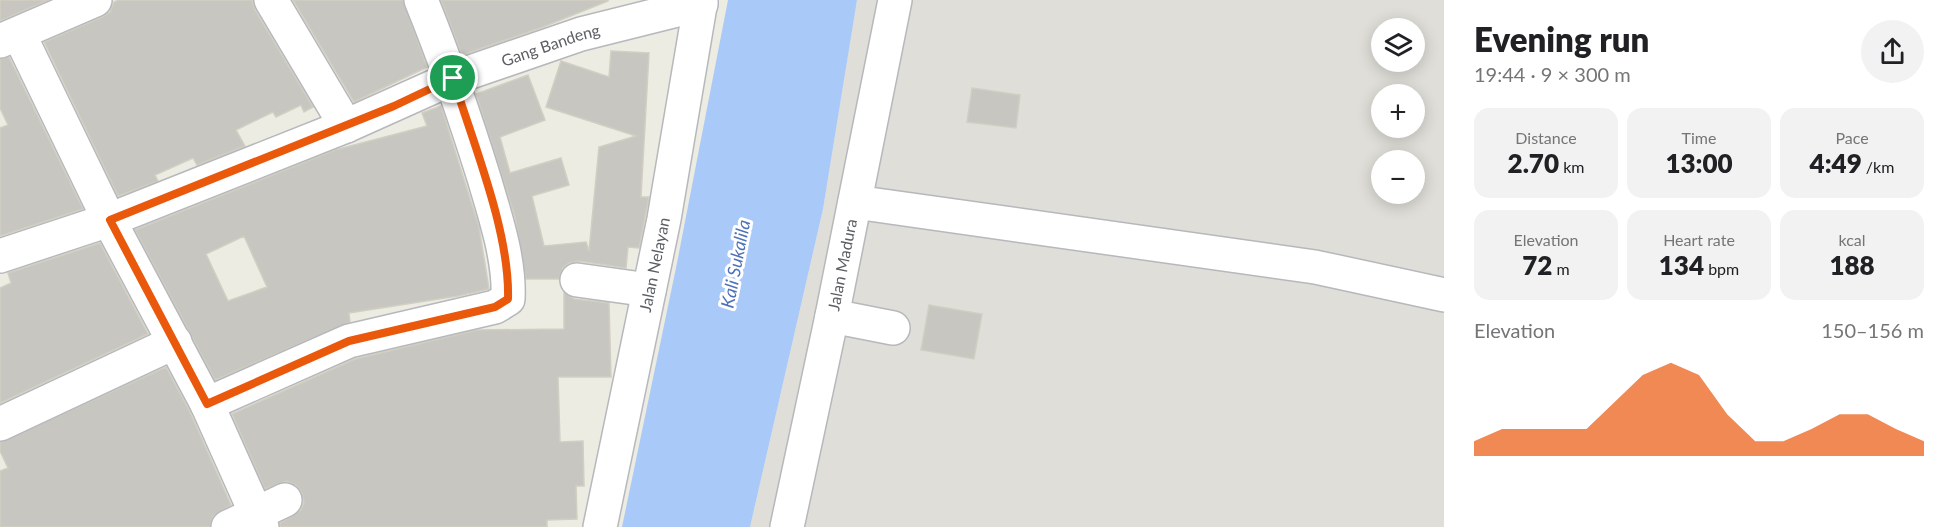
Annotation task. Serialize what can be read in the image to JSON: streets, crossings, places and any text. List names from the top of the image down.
{
  "streets": {
    "street": ["Gang Bandeng", "Jalan Nelayan", "Jalan Madura"]
  },
  "crossings": [
    ["Gang Bandeng", "Jalan Nelayan"]
  ],
  "water": ["Kali Sukalila"],
  "page": {
    "heading": ["Evening run", "19:44 · 9 × 300 m"],
    "map_buttons": ["+", "−"],
    "stats": [
      ["Distance", "2.70 km"],
      ["Time", "13:00"],
      ["Pace", "4:49 /km"],
      ["Elevation", "72 m"],
      ["Heart rate", "134 bpm"],
      ["kcal", "188"]
    ],
    "chart": ["Elevation", "150–156 m"]
  }
}
